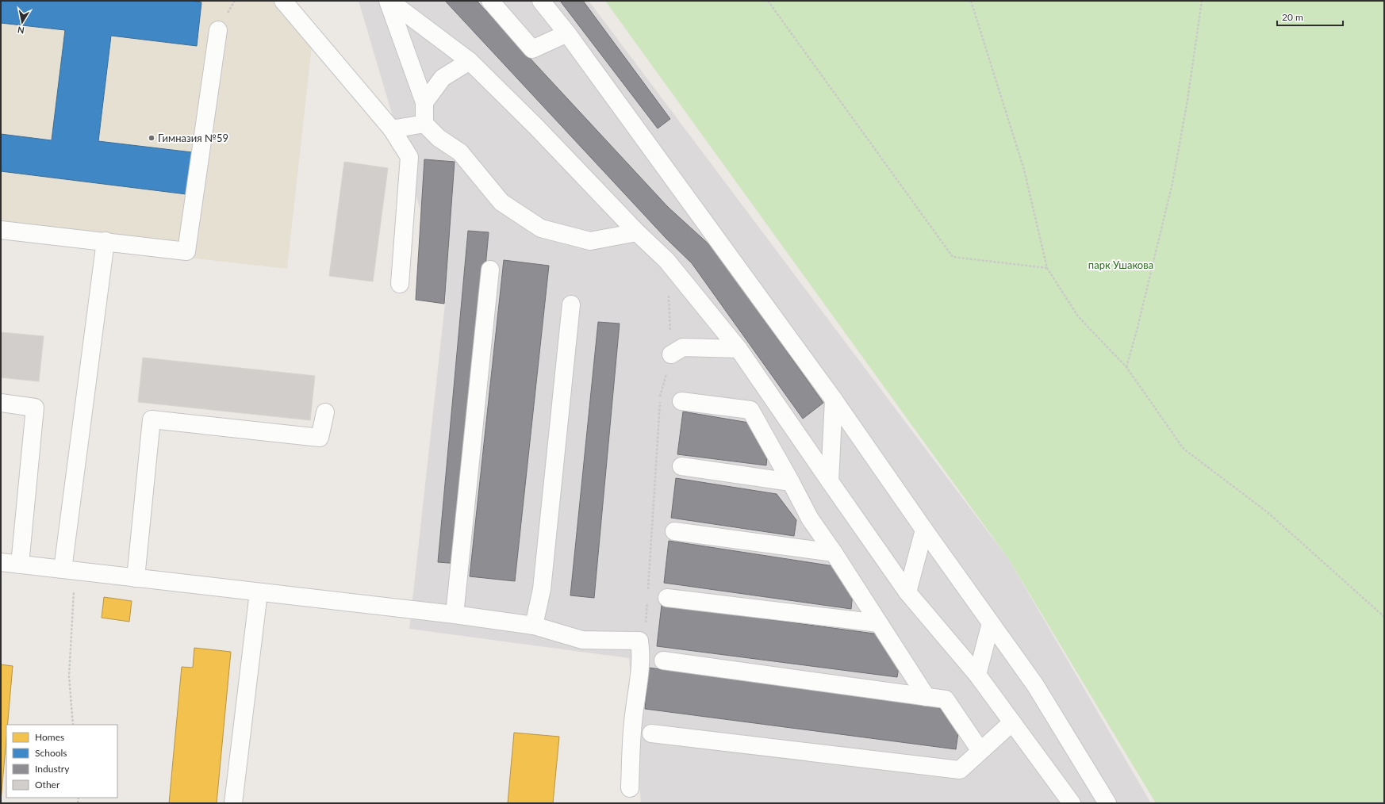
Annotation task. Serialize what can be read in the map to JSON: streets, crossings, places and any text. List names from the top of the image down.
{
  "parks": ["парк Ушакова"],
  "places": ["Гимназия №59"],
  "legend": [
    "Homes",
    "Schools",
    "Industry",
    "Other"
  ],
  "scale_bar": "20 m",
  "north": "bottom"
}
